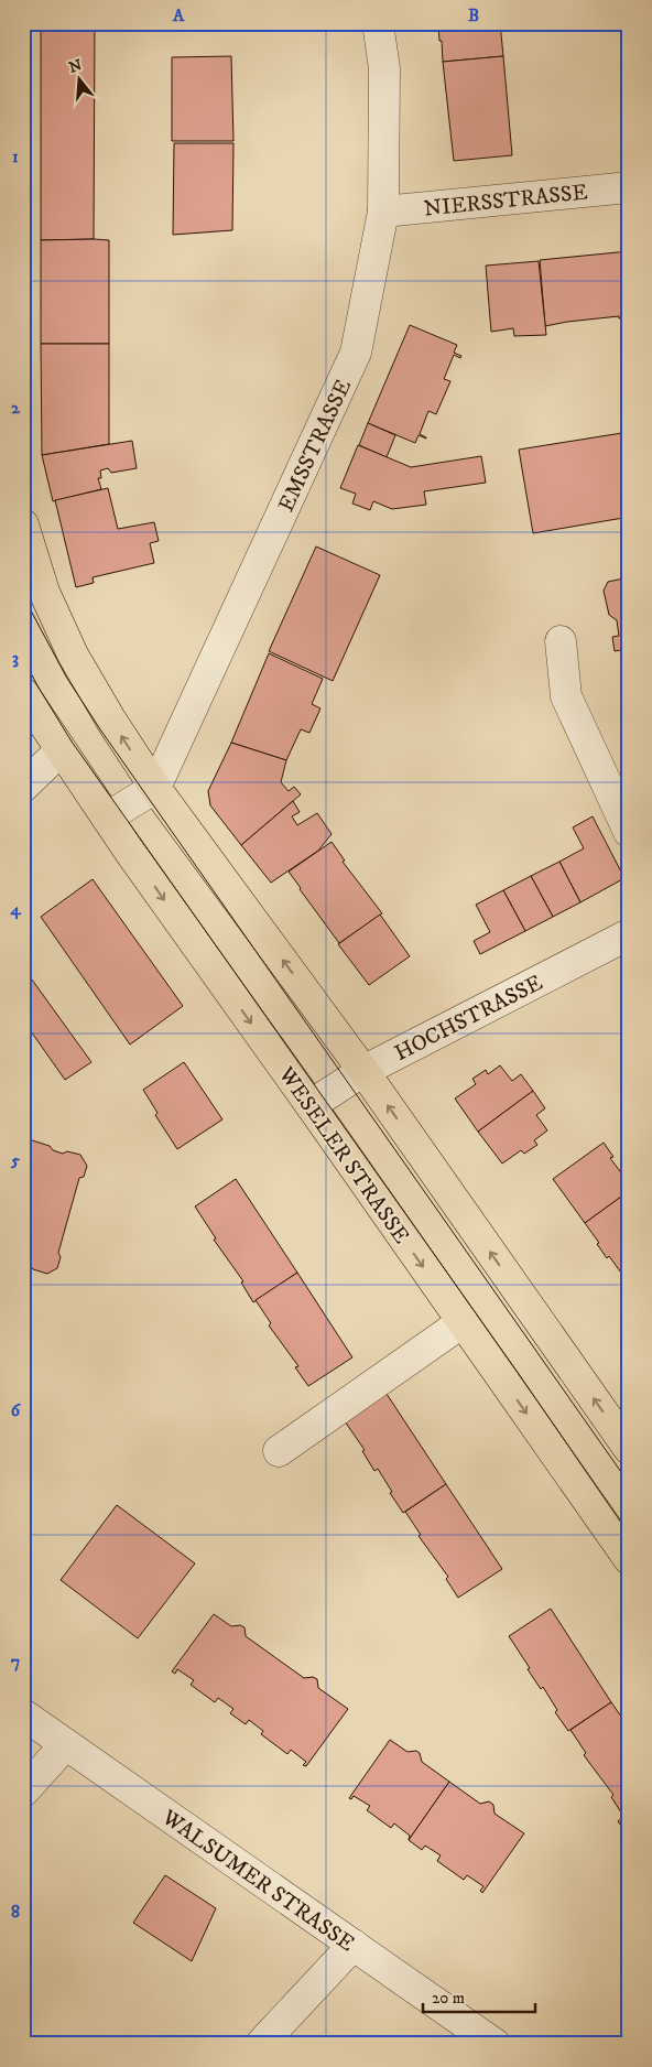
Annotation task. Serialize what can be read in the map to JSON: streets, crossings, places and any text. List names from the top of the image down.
{
  "streets": {
    "main road": ["WESELER STRASSE"],
    "street": [
      "NIERSSTRASSE",
      "EMSSTRASSE",
      "HOCHSTRASSE",
      "WALSUMER STRASSE"
    ]
  },
  "crossings": [
    ["NIERSSTRASSE", "EMSSTRASSE"],
    ["HOCHSTRASSE", "WESELER STRASSE"]
  ],
  "scale_bar": "20 m",
  "north": "top",
  "grid": {
    "columns": ["A", "B"],
    "rows": [
      "1",
      "2",
      "3",
      "4",
      "5",
      "6",
      "7",
      "8"
    ]
  }
}
